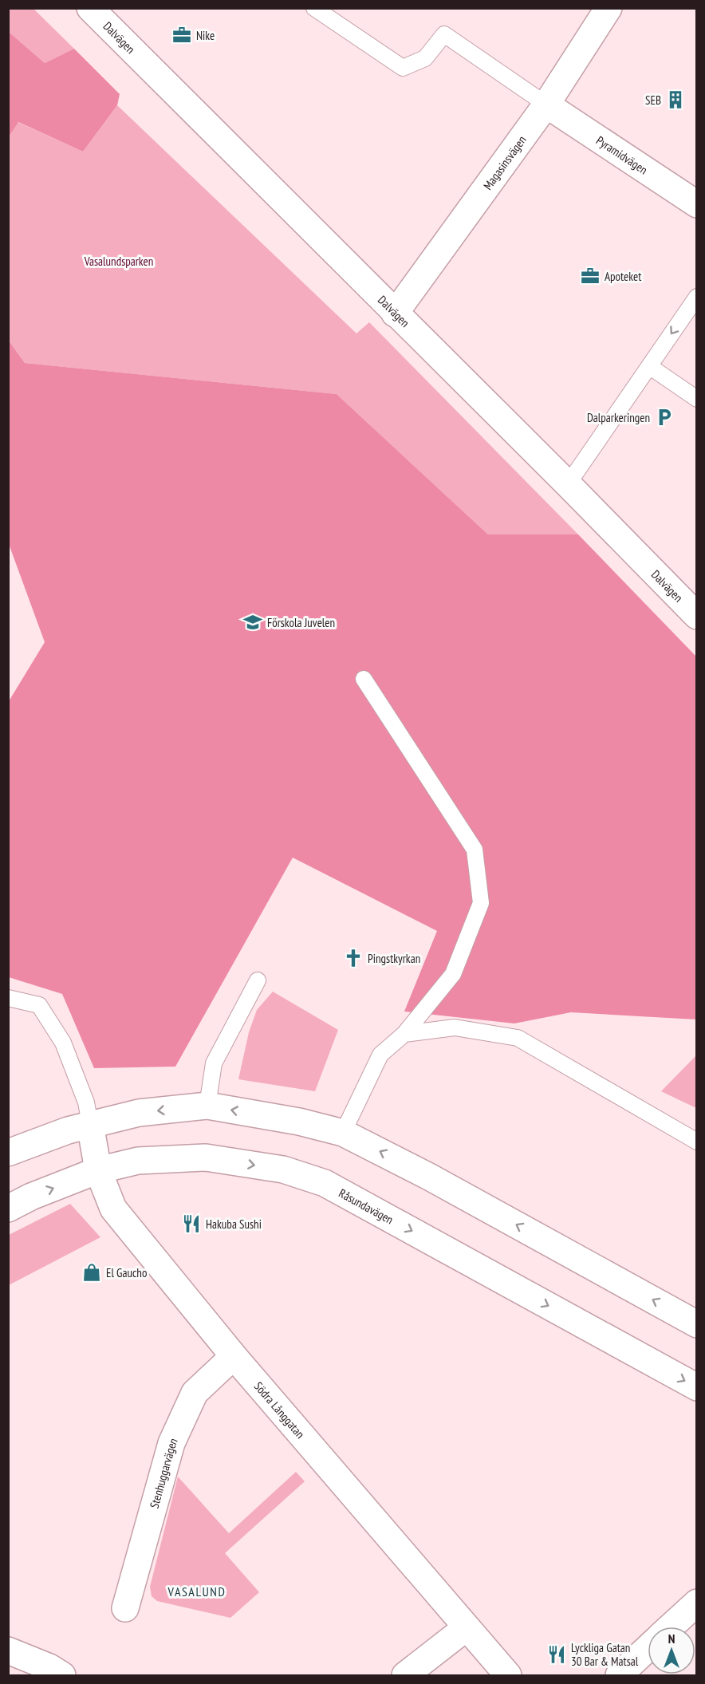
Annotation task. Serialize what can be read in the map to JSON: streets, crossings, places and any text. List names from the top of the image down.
{
  "streets": {
    "street": [
      "Dalvägen",
      "Pyramidvägen",
      "Magasinsvägen",
      "Råsundavägen",
      "Södra Långgatan",
      "Stenhuggarvägen"
    ]
  },
  "crossings": [
    ["Dalvägen", "Magasinsvägen"],
    ["Pyramidvägen", "Magasinsvägen"],
    ["Råsundavägen", "Södra Långgatan"],
    ["Södra Långgatan", "Stenhuggarvägen"]
  ],
  "districts": ["VASALUND"],
  "parks": ["Vasalundsparken"],
  "places": {
    "office": ["Nike", "Apoteket"],
    "building": ["SEB"],
    "parking": ["Dalparkeringen"],
    "school or university": ["Förskola Juvelen"],
    "church": ["Pingstkyrkan"],
    "restaurant": ["Hakuba Sushi", "Lyckliga Gatan 30 Bar & Matsal"],
    "shop": ["El Gaucho"]
  },
  "north": "top"
}
